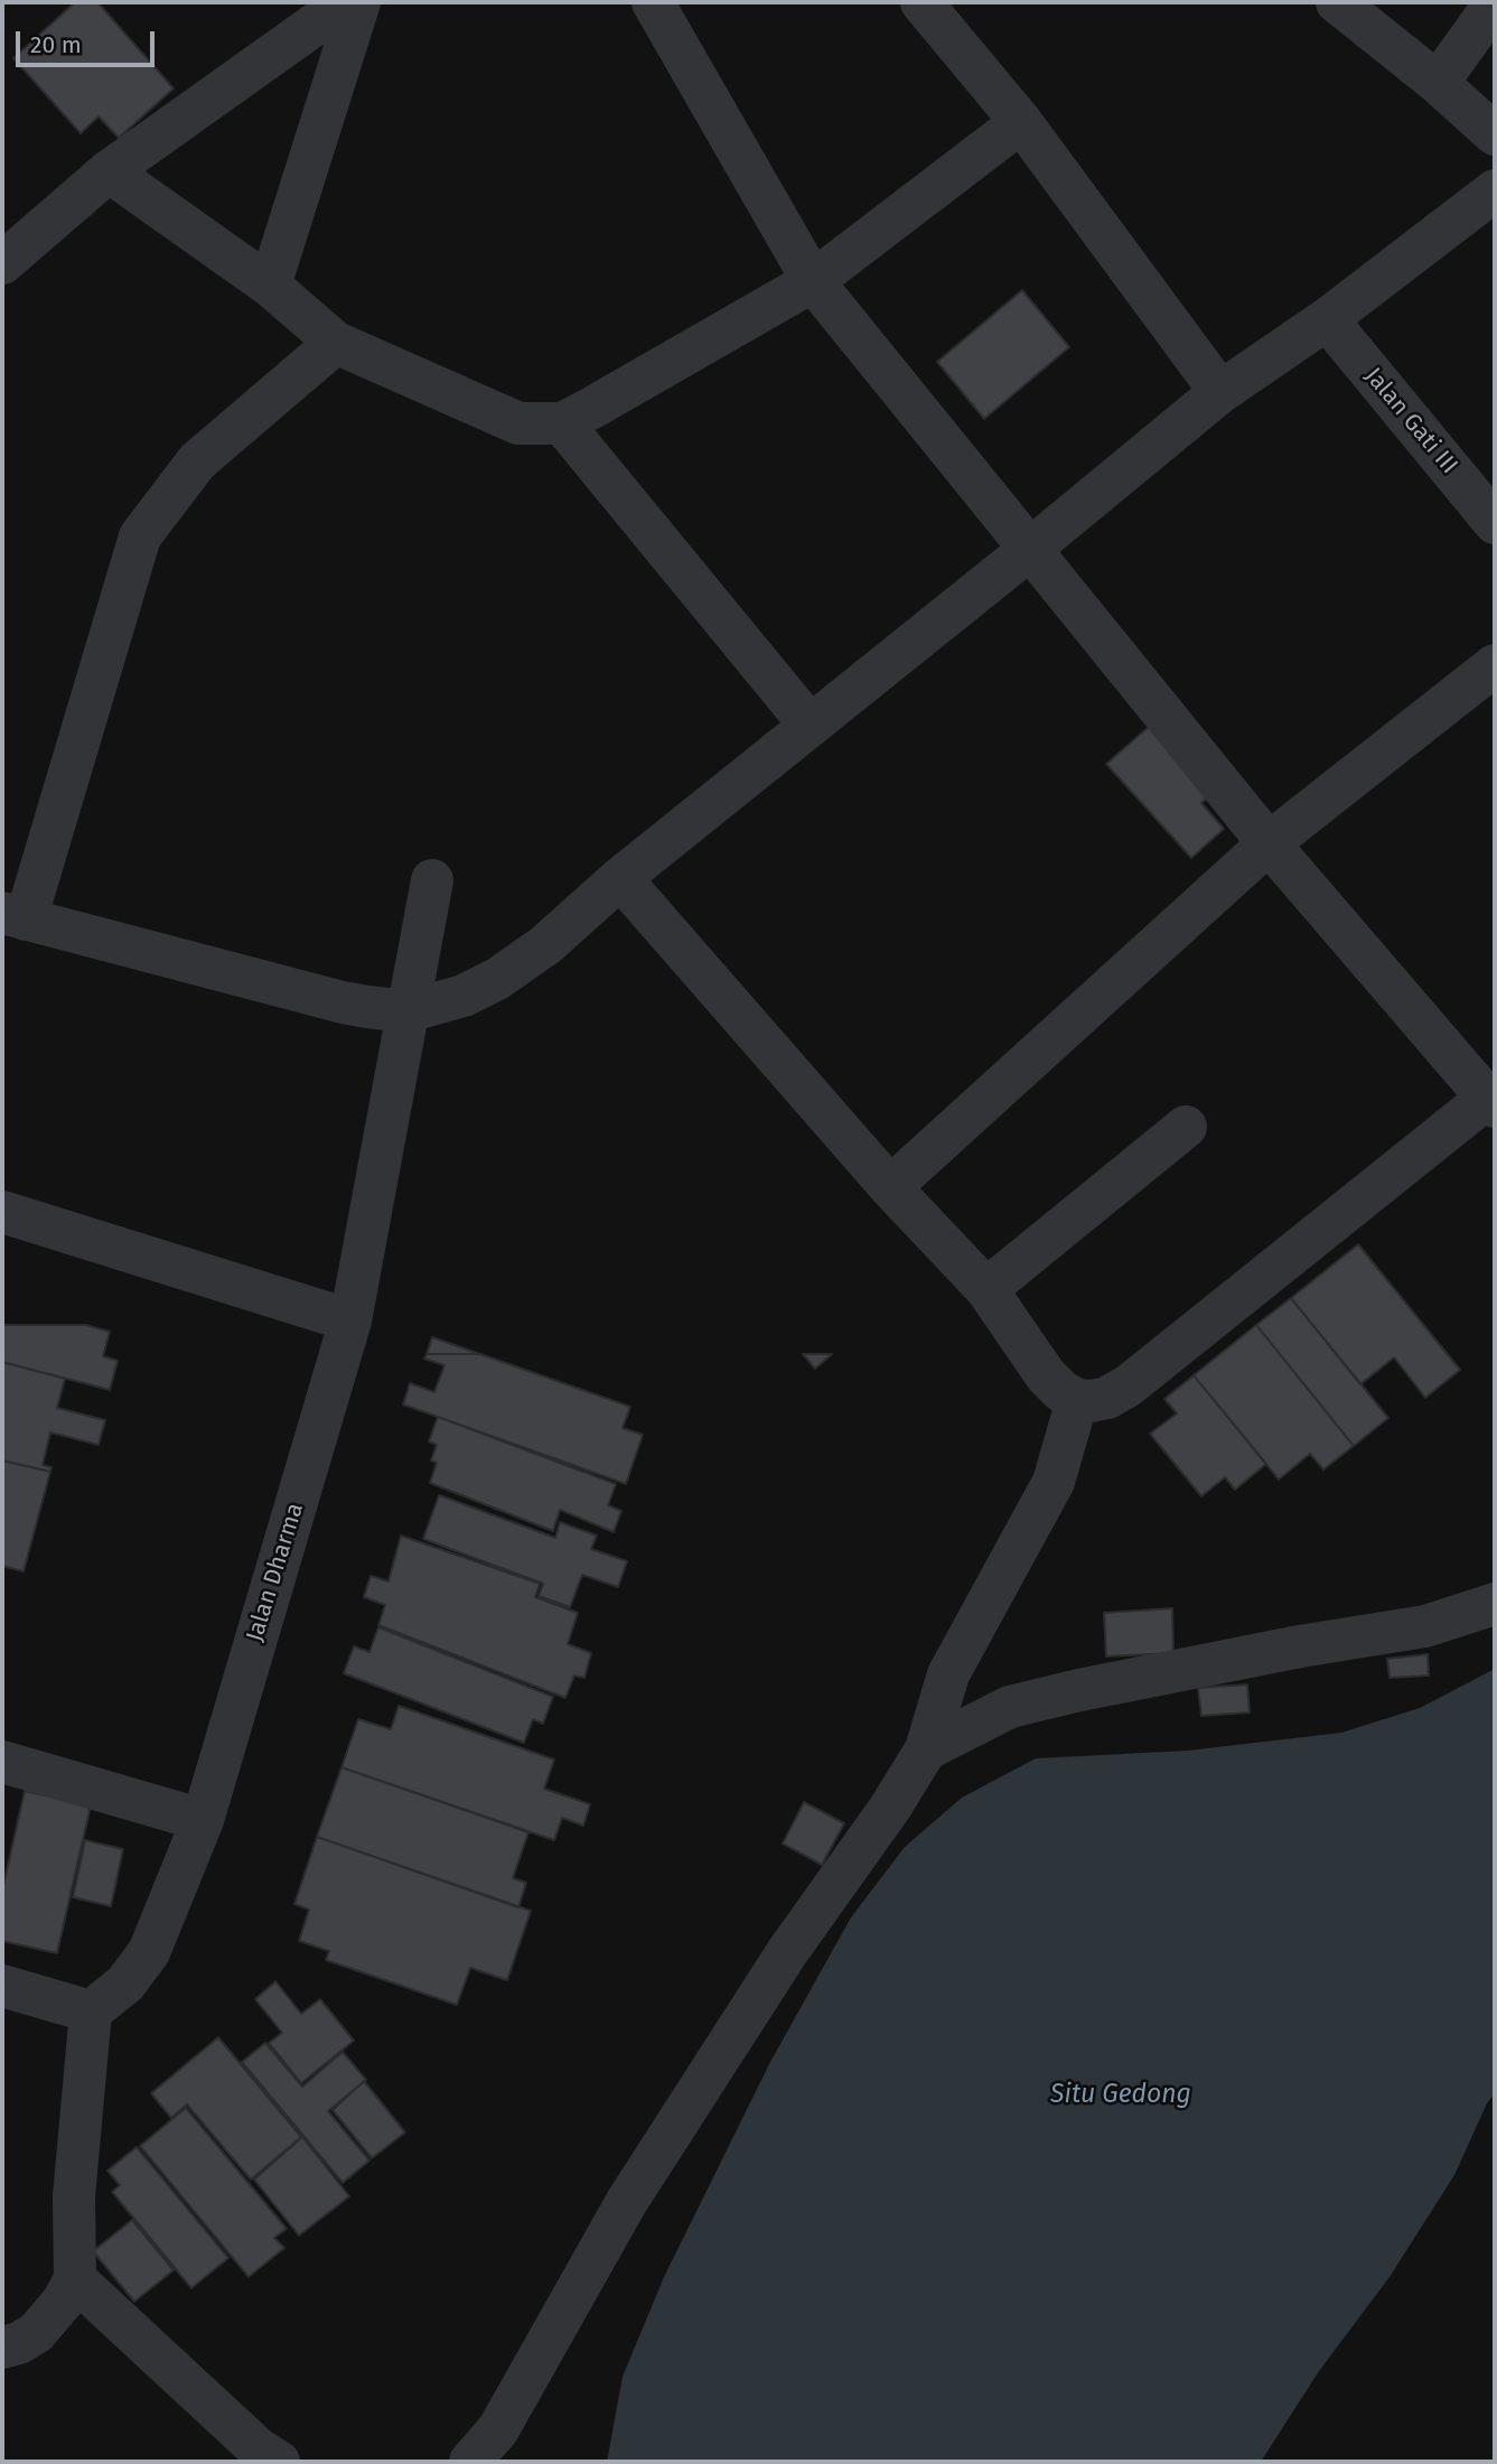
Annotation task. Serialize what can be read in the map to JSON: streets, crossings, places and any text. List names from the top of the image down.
{
  "streets": {
    "street": ["Jalan Gati III", "Jalan Dharma"]
  },
  "water": ["Situ Gedong"],
  "scale_bar": "20 m"
}
